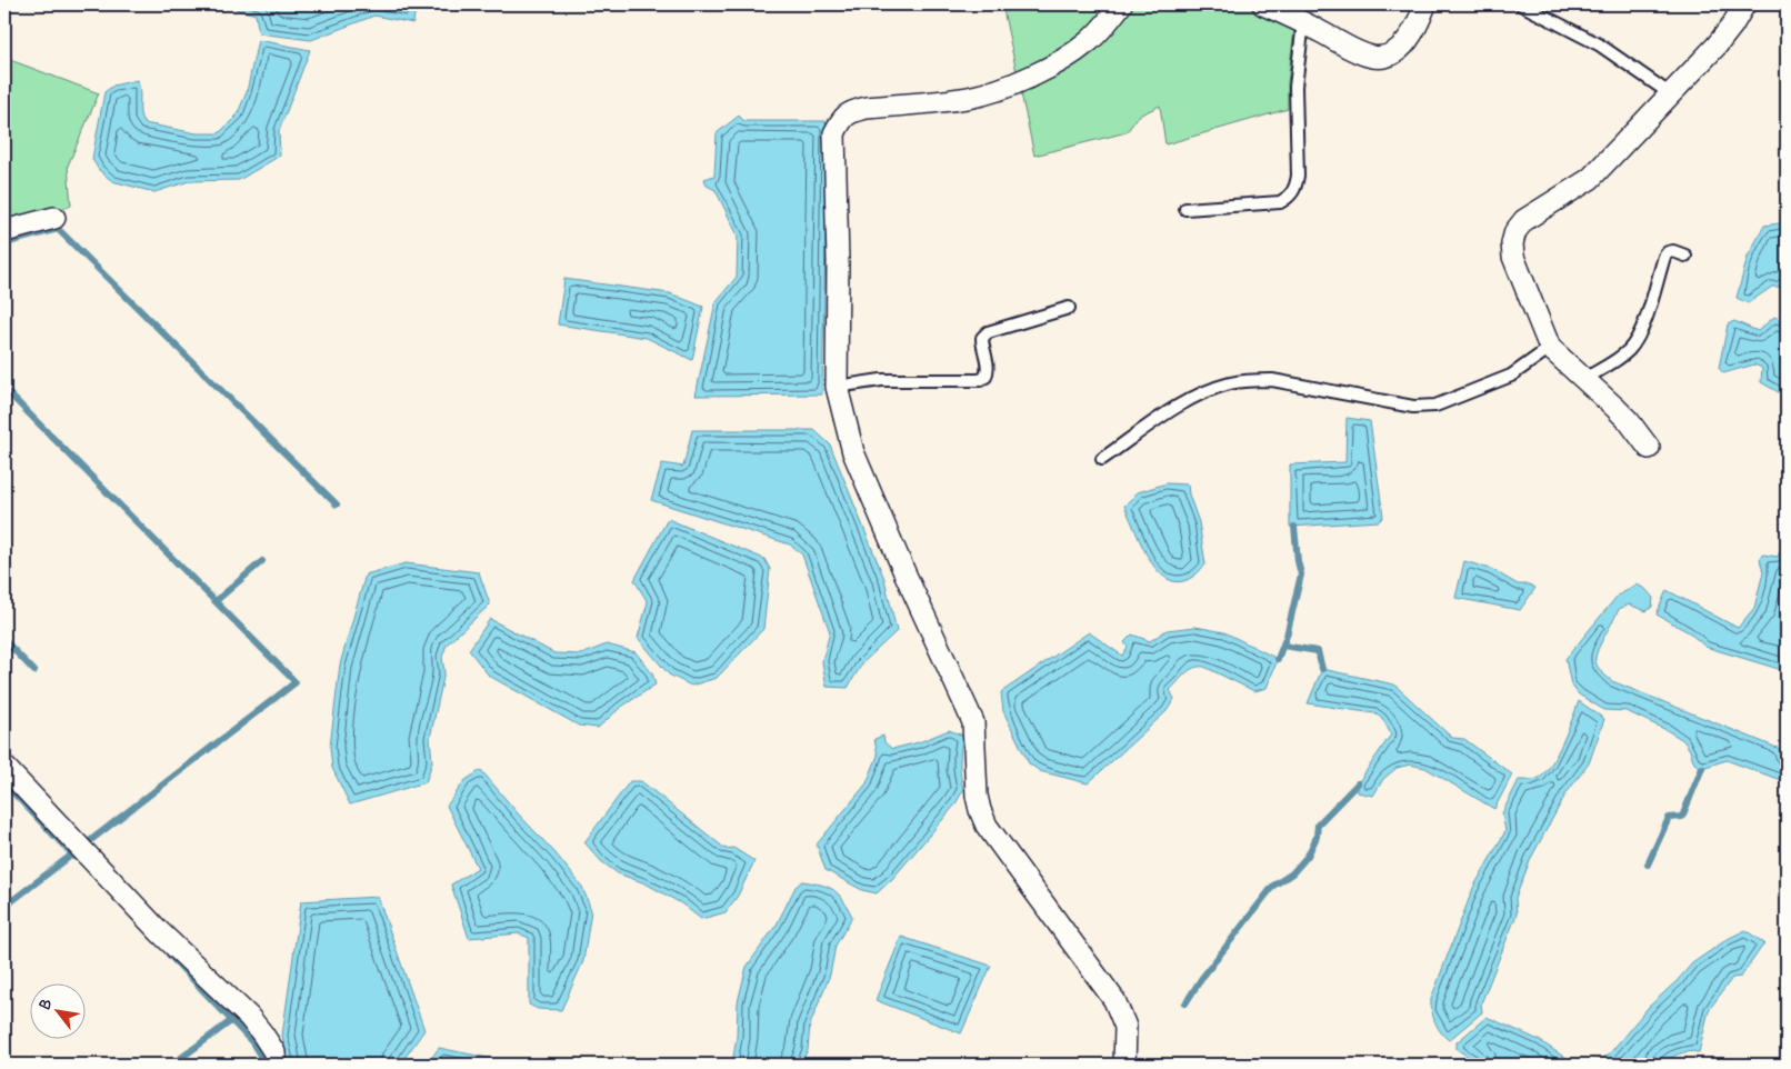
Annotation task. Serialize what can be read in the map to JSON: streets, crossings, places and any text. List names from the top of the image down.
{
  "north": "top left"
}
